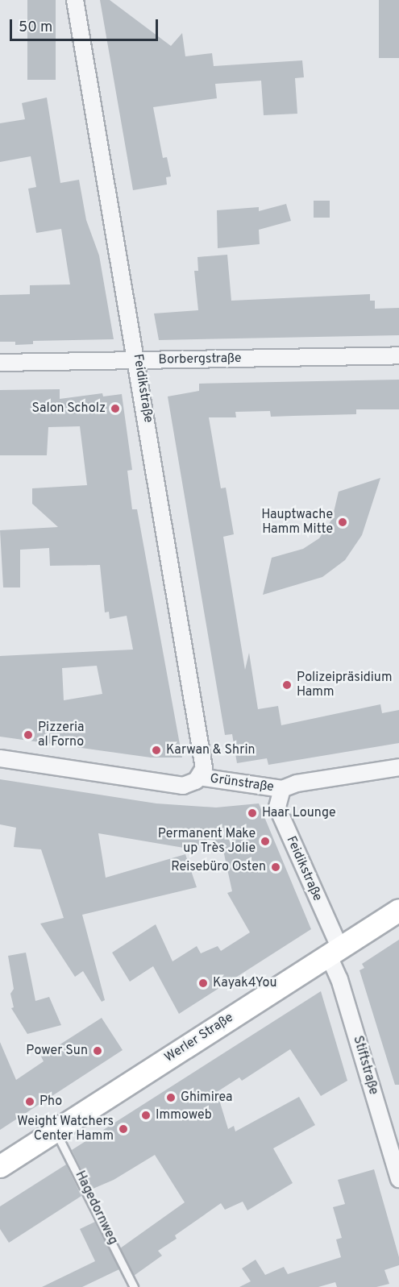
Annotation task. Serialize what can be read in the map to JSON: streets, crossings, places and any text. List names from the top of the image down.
{
  "streets": {
    "main road": ["Werler Straße"],
    "street": [
      "Borbergstraße",
      "Feidikstraße",
      "Grünstraße",
      "Stiftstraße"
    ],
    "lane": ["Hagedornweg"]
  },
  "crossings": [
    ["Borbergstraße", "Feidikstraße"],
    ["Feidikstraße", "Grünstraße"],
    ["Feidikstraße", "Werler Straße"],
    ["Feidikstraße", "Stiftstraße"],
    ["Werler Straße", "Stiftstraße"],
    ["Werler Straße", "Hagedornweg"]
  ],
  "places": [
    "Salon Scholz",
    "Hauptwache Hamm Mitte",
    "Polizeipräsidium Hamm",
    "Pizzeria al Forno",
    "Karwan & Shrin",
    "Haar Lounge",
    "Permanent Make up Très Jolie",
    "Reisebüro Osten",
    "Kayak4You",
    "Power Sun",
    "Ghimirea",
    "Pho",
    "Immoweb",
    "Weight Watchers Center Hamm"
  ],
  "scale_bar": "50 m"
}
